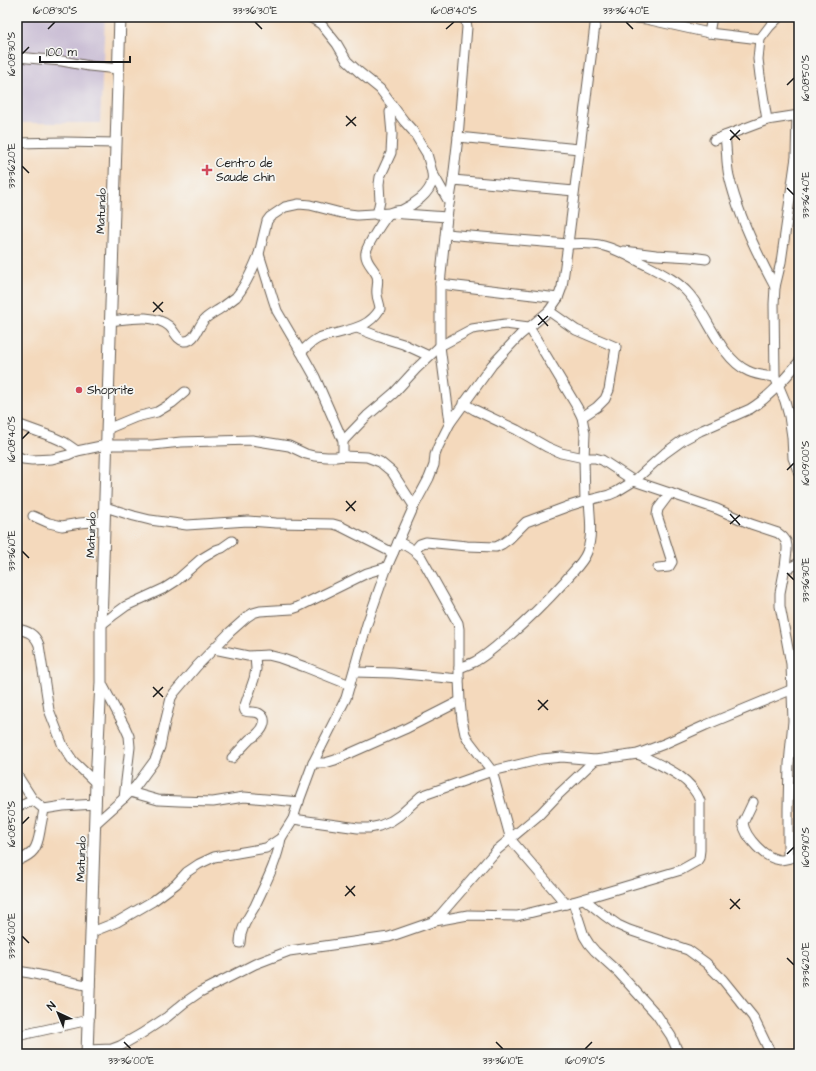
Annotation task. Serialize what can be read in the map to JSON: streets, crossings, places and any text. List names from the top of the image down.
{
  "streets": {
    "main road": ["Matundo"]
  },
  "places": {
    "health": ["Centro de Saude chin"],
    "other": ["Shoprite"]
  },
  "scale_bar": "100 m",
  "north": "top left",
  "coordinates": [
    "16°08'30\"S",
    "33°36'30\"E",
    "16°08'40\"S",
    "33°36'40\"E",
    "16°08'50\"S",
    "33°36'20\"E",
    "16°09'00\"S",
    "33°36'10\"E",
    "16°09'10\"S",
    "33°36'00\"E"
  ]
}
